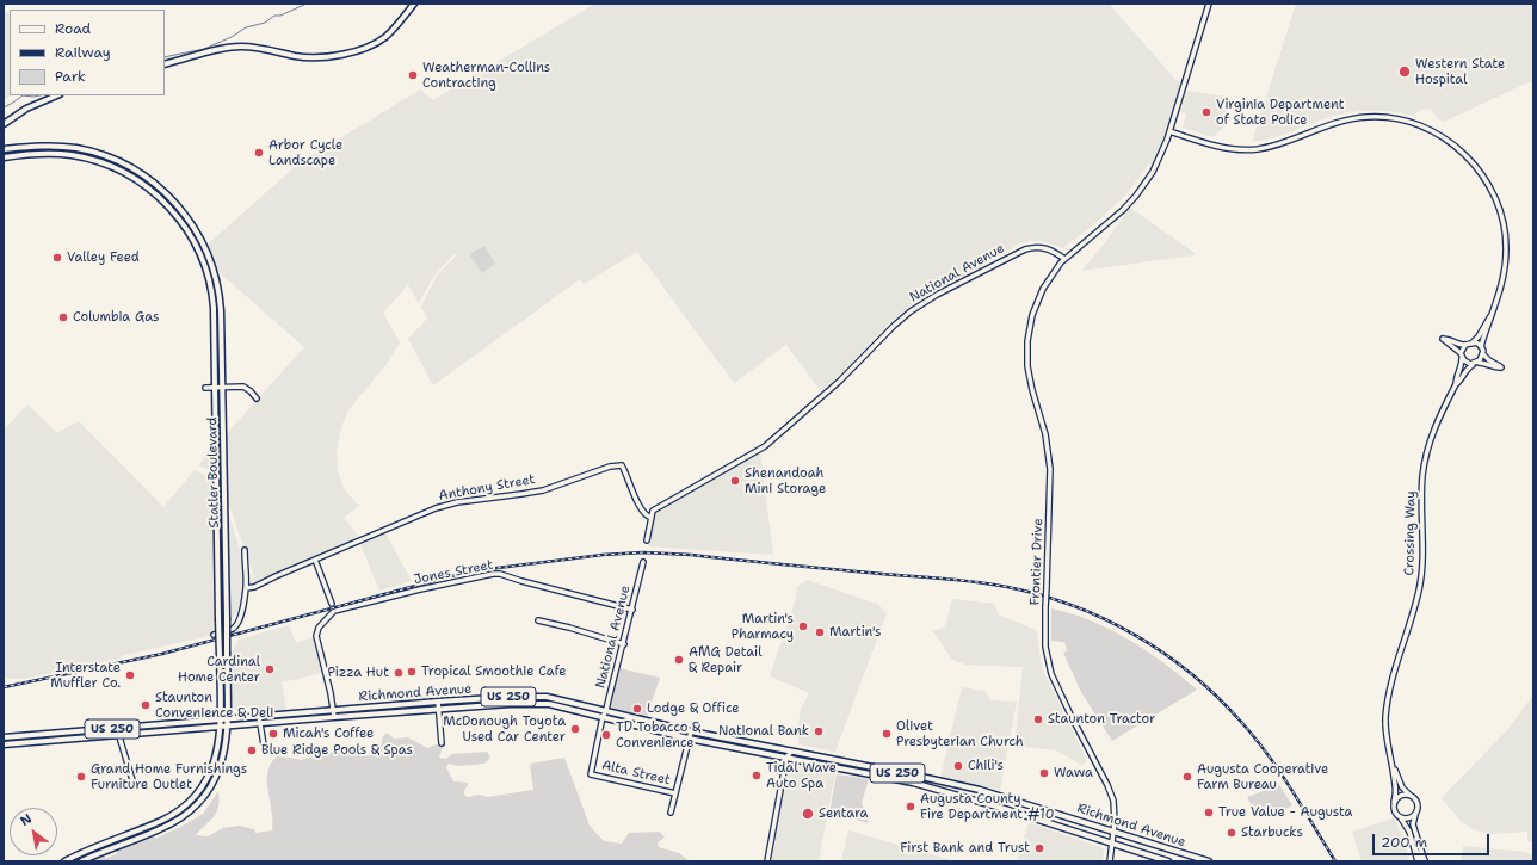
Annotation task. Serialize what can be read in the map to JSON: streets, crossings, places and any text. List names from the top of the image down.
{
  "streets": {
    "main road": ["Statler Boulevard", "Richmond Avenue", "US 250"],
    "street": [
      "National Avenue",
      "Anthony Street",
      "Crossing Way",
      "Frontier Drive",
      "Jones Street",
      "Alta Street"
    ]
  },
  "crossings": [
    ["National Avenue", "Anthony Street"],
    ["National Avenue", "Frontier Drive"],
    ["National Avenue", "Jones Street"],
    ["National Avenue", "Richmond Avenue"],
    ["National Avenue", "Alta Street"],
    ["Statler Boulevard", "Richmond Avenue"],
    ["Frontier Drive", "Richmond Avenue"],
    ["Jones Street", "Richmond Avenue"],
    ["Richmond Avenue", "Alta Street"]
  ],
  "places": [
    "Western State Hospital",
    "Weatherman-Collins Contracting",
    "Virginia Department of State Police",
    "Arbor Cycle Landscape",
    "Valley Feed",
    "Columbia Gas",
    "Shenandoah Mini Storage",
    "Martin's Pharmacy",
    "Martin's",
    "AMG Detail & Repair",
    "Cardinal Home Center",
    "Tropical Smoothie Cafe",
    "Pizza Hut",
    "Interstate Muffler Co.",
    "Staunton Convenience & Deli",
    "Lodge & Office",
    "Staunton Tractor",
    "McDonough Toyota Used Car Center",
    "National Bank",
    "Micah's Coffee",
    "Olivet Presbyterian Church",
    "TD Tobacco & Convenience",
    "Blue Ridge Pools & Spas",
    "Chili's",
    "Wawa",
    "Tidal Wave Auto Spa",
    "Grand Home Furnishings Furniture Outlet",
    "Augusta Cooperative Farm Bureau",
    "Augusta County Fire Department #10",
    "True Value - Augusta",
    "Sentara",
    "Starbucks",
    "First Bank and Trust"
  ],
  "legend": ["Road", "Railway", "Park"],
  "scale_bar": "200 m",
  "north": "top left"
}
